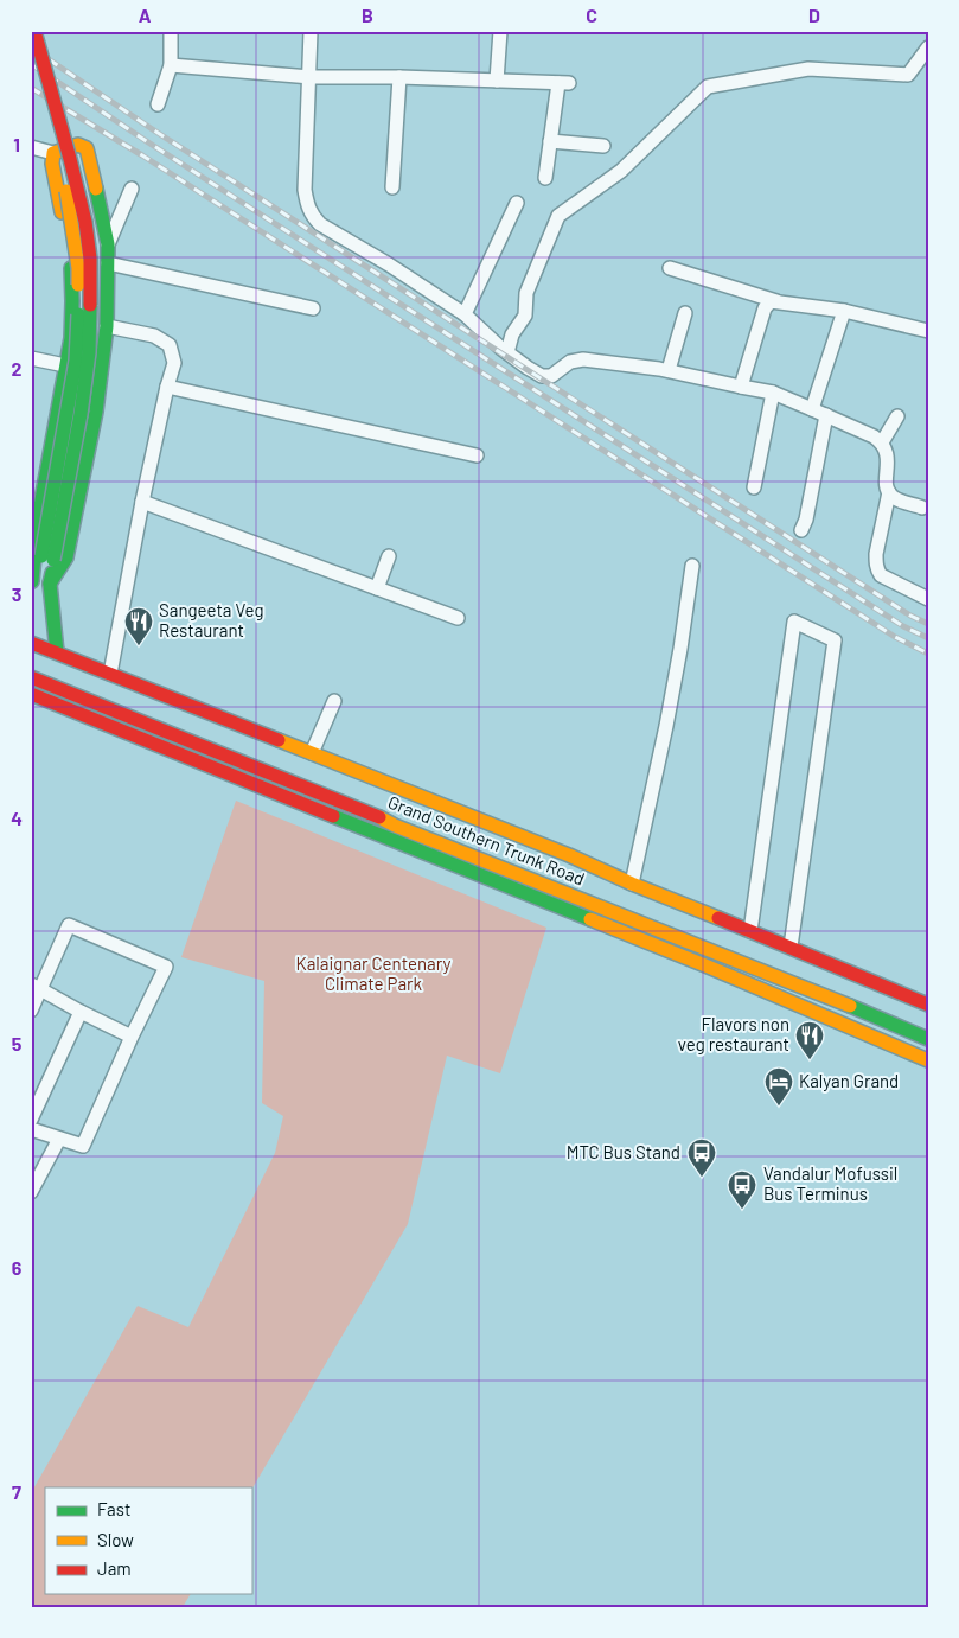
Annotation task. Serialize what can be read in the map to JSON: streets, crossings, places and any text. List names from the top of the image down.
{
  "streets": {
    "main road": ["Grand Southern Trunk Road"]
  },
  "parks": ["Kalaignar Centenary Climate Park"],
  "places": {
    "restaurant": ["Sangeeta Veg Restaurant", "Flavors non veg restaurant"],
    "hotel": ["Kalyan Grand"],
    "bus stop": ["MTC Bus Stand", "Vandalur Mofussil Bus Terminus"]
  },
  "legend": ["Fast", "Slow", "Jam"],
  "grid": {
    "columns": [
      "A",
      "B",
      "C",
      "D"
    ],
    "rows": [
      "1",
      "2",
      "3",
      "4",
      "5",
      "6",
      "7"
    ]
  }
}
